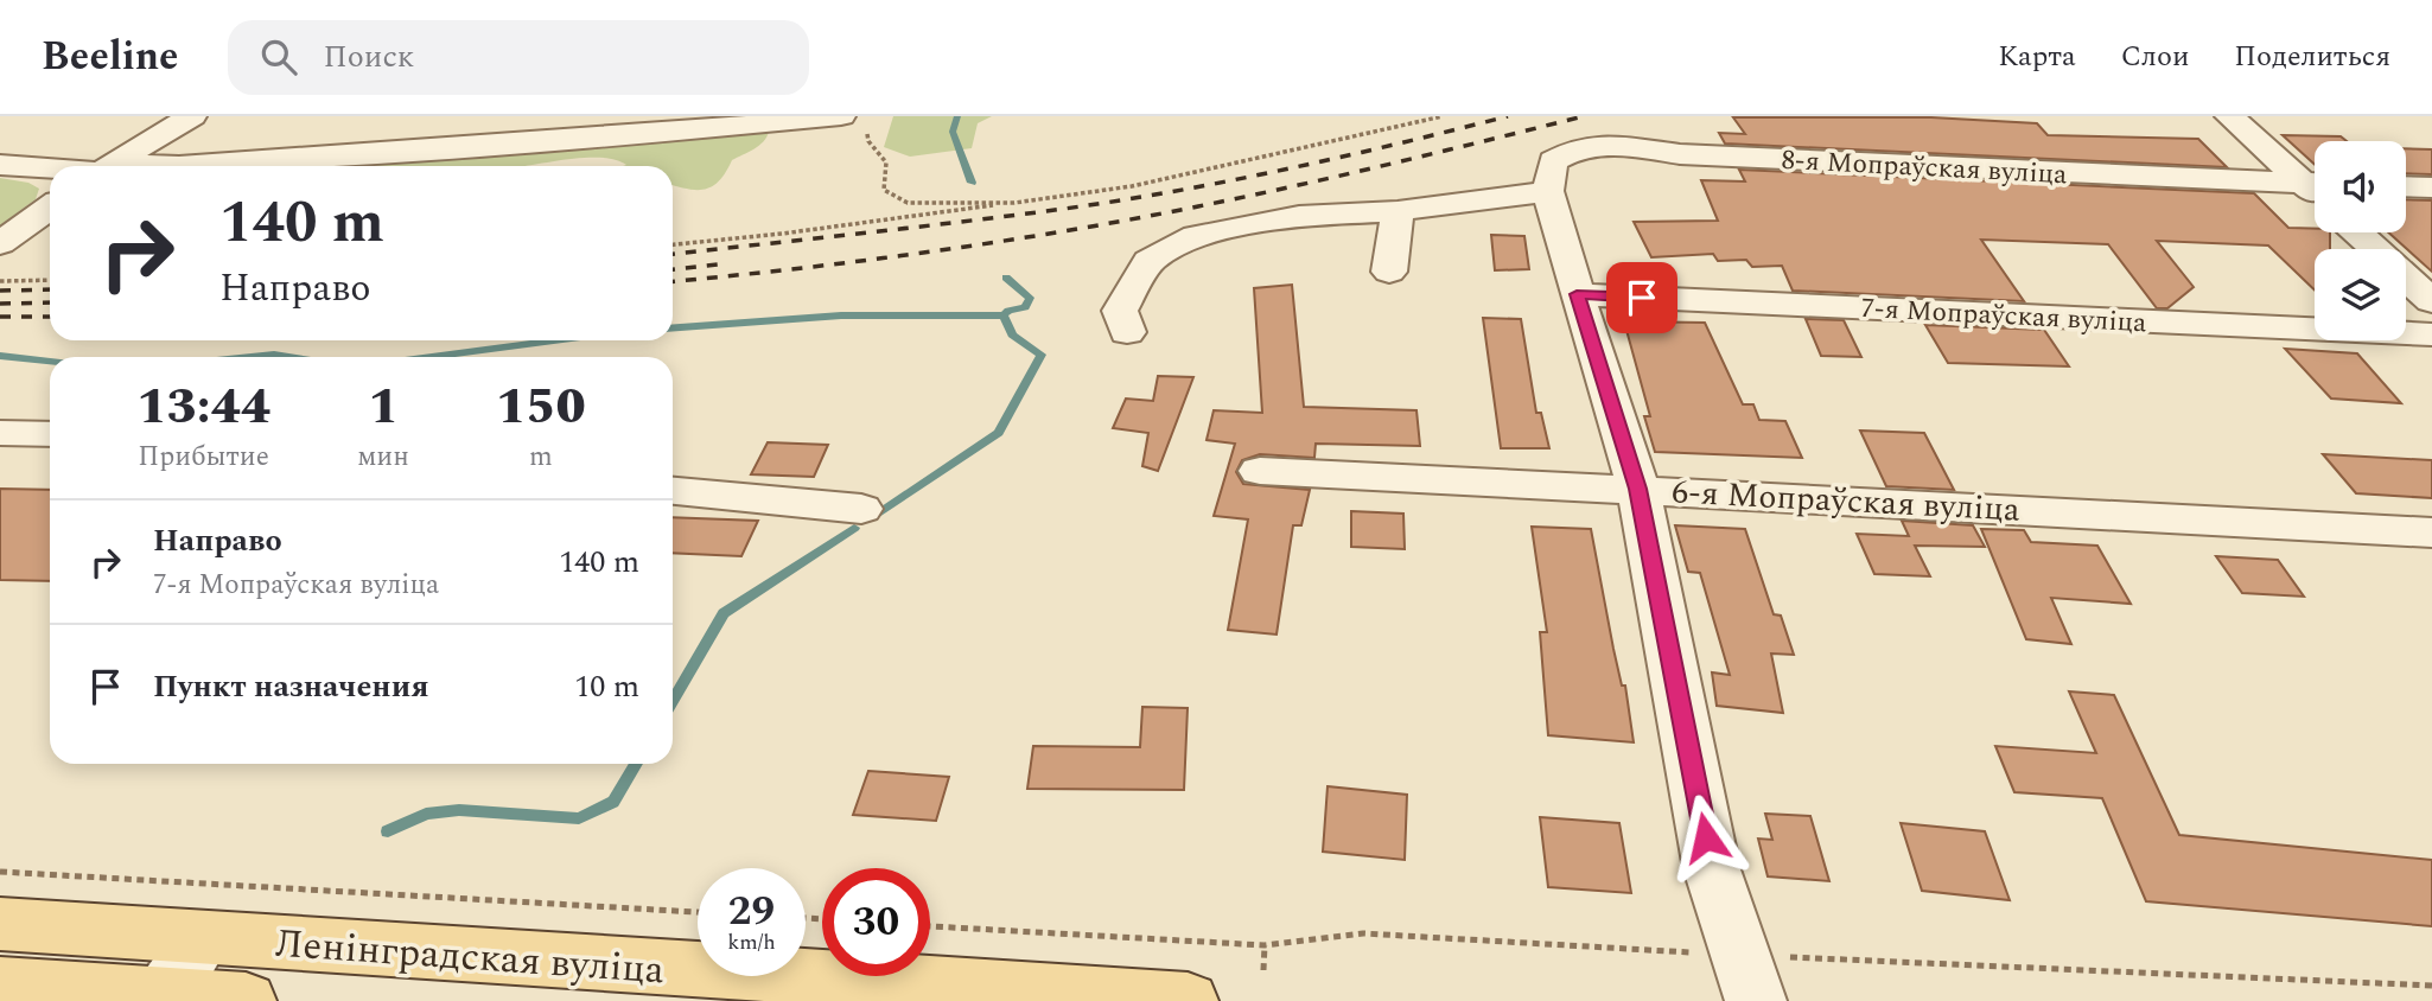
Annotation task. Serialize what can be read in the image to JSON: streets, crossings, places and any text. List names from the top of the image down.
{
  "streets": {
    "main road": ["Ленінградская вуліца"],
    "street": ["8-я Мопраўская вуліца", "7-я Мопраўская вуліца", "6-я Мопраўская вуліца"]
  },
  "page": {
    "header": "Beeline",
    "search": "Поиск",
    "nav": ["Карта", "Слои", "Поделиться"],
    "turn": ["140 m", "Направо"],
    "eta": [
      "13:44",
      "Прибытие",
      "1",
      "мин",
      "150",
      "m"
    ],
    "list": [
      {
        "name": "Направо",
        "note": "7-я Мопраўская вуліца",
        "value": "140 m"
      },
      {
        "name": "Пункт назначения",
        "value": "10 m"
      }
    ],
    "speed": "29 km/h",
    "limit": "30"
  }
}
